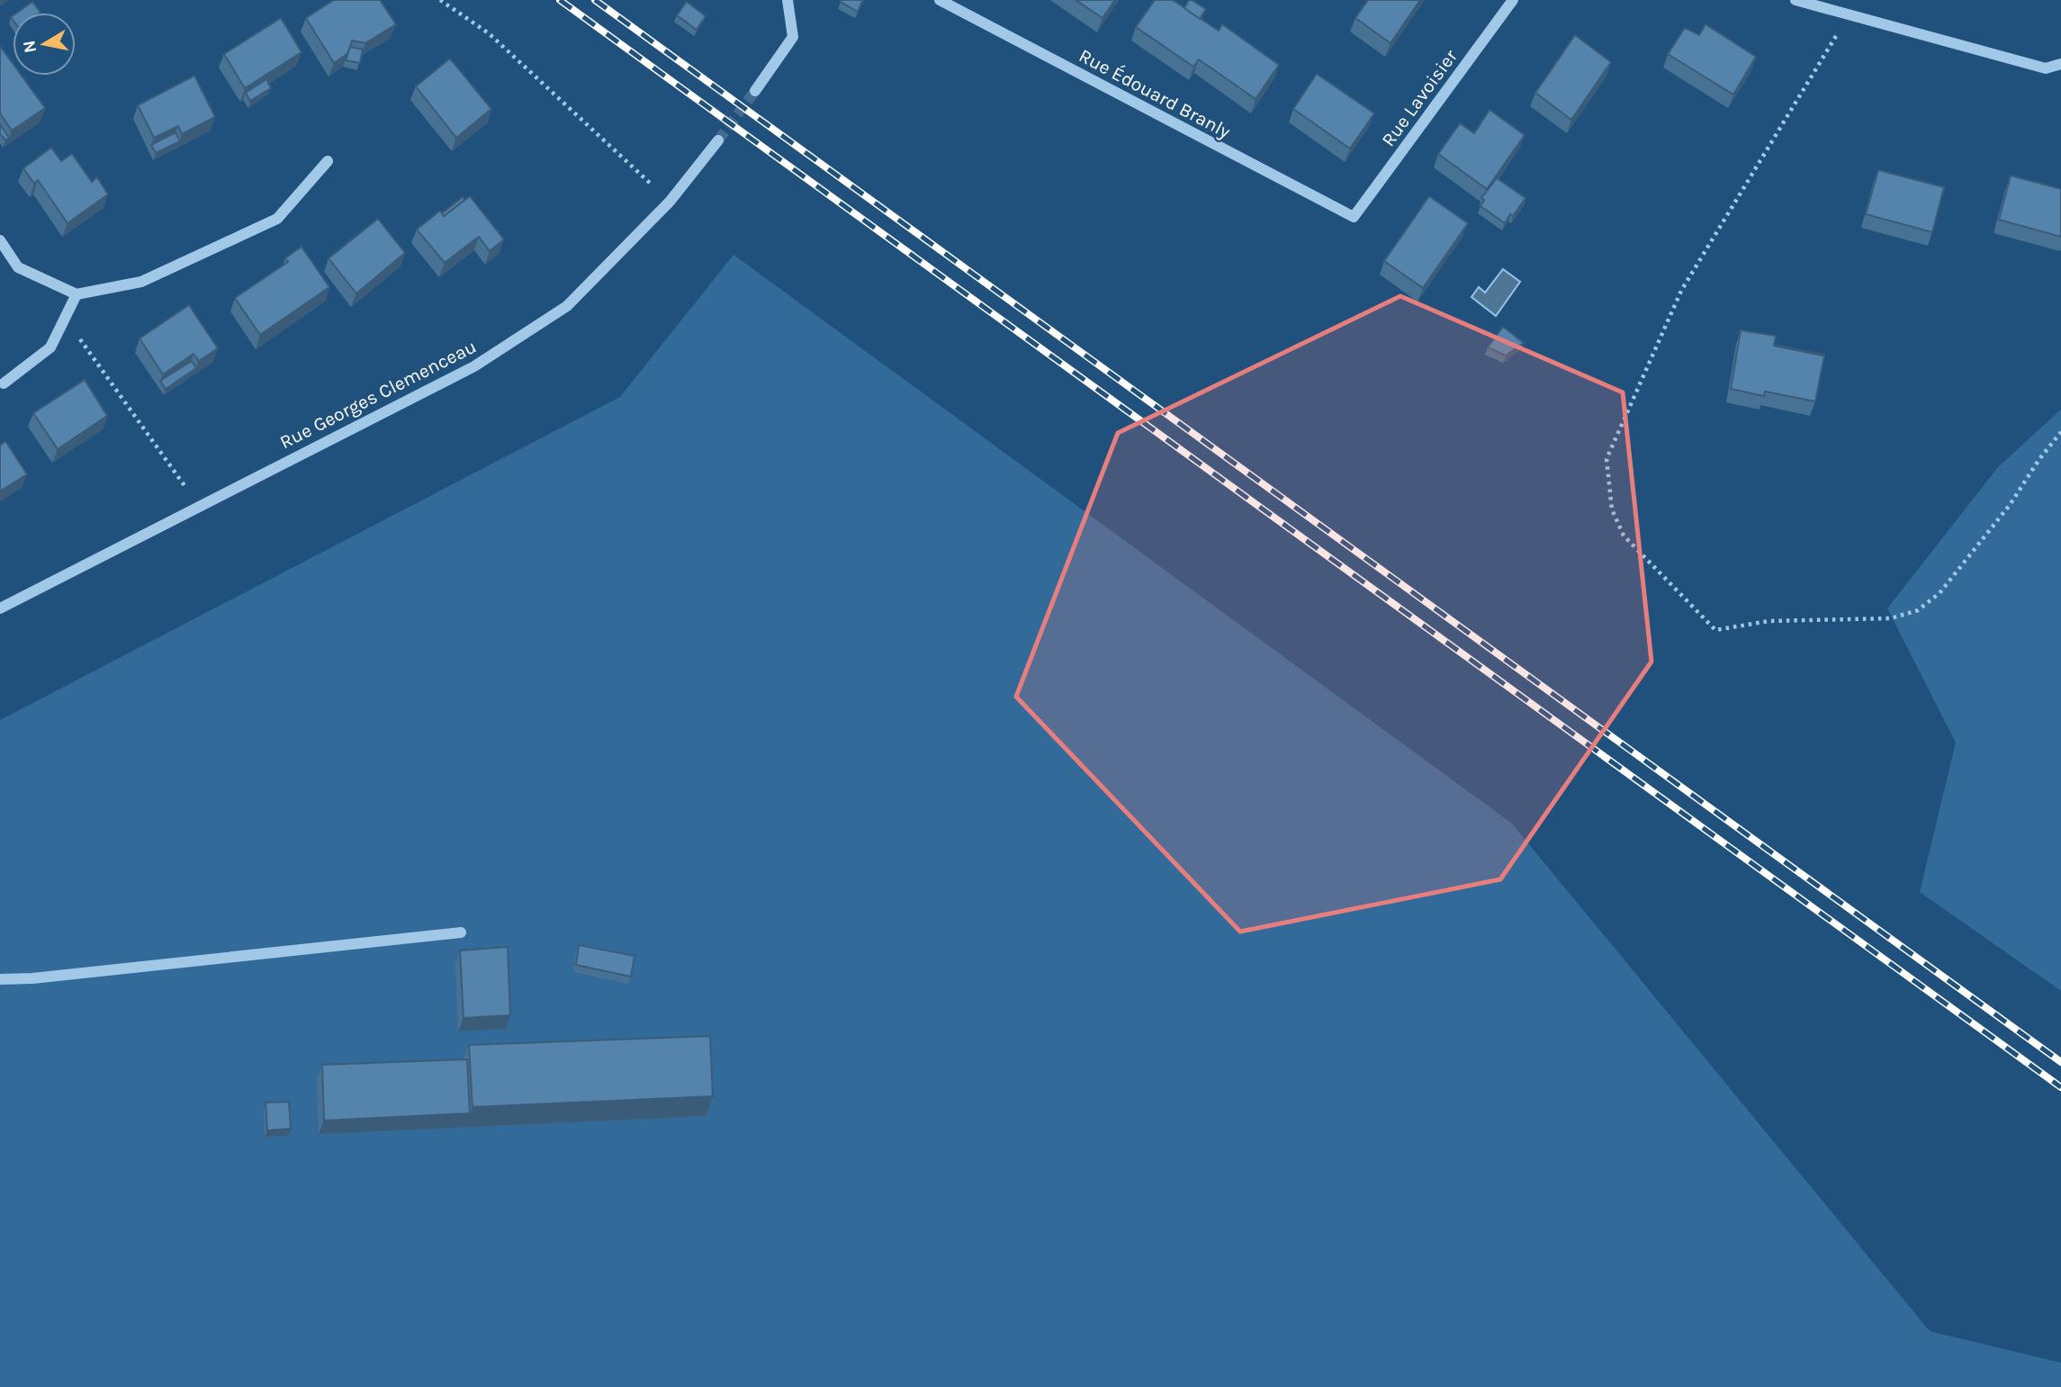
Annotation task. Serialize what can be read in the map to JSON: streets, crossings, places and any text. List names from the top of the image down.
{
  "streets": {
    "street": ["Rue Édouard Branly", "Rue Lavoisier", "Rue Georges Clemenceau"]
  },
  "crossings": [
    ["Rue Édouard Branly", "Rue Lavoisier"]
  ],
  "north": "left"
}
